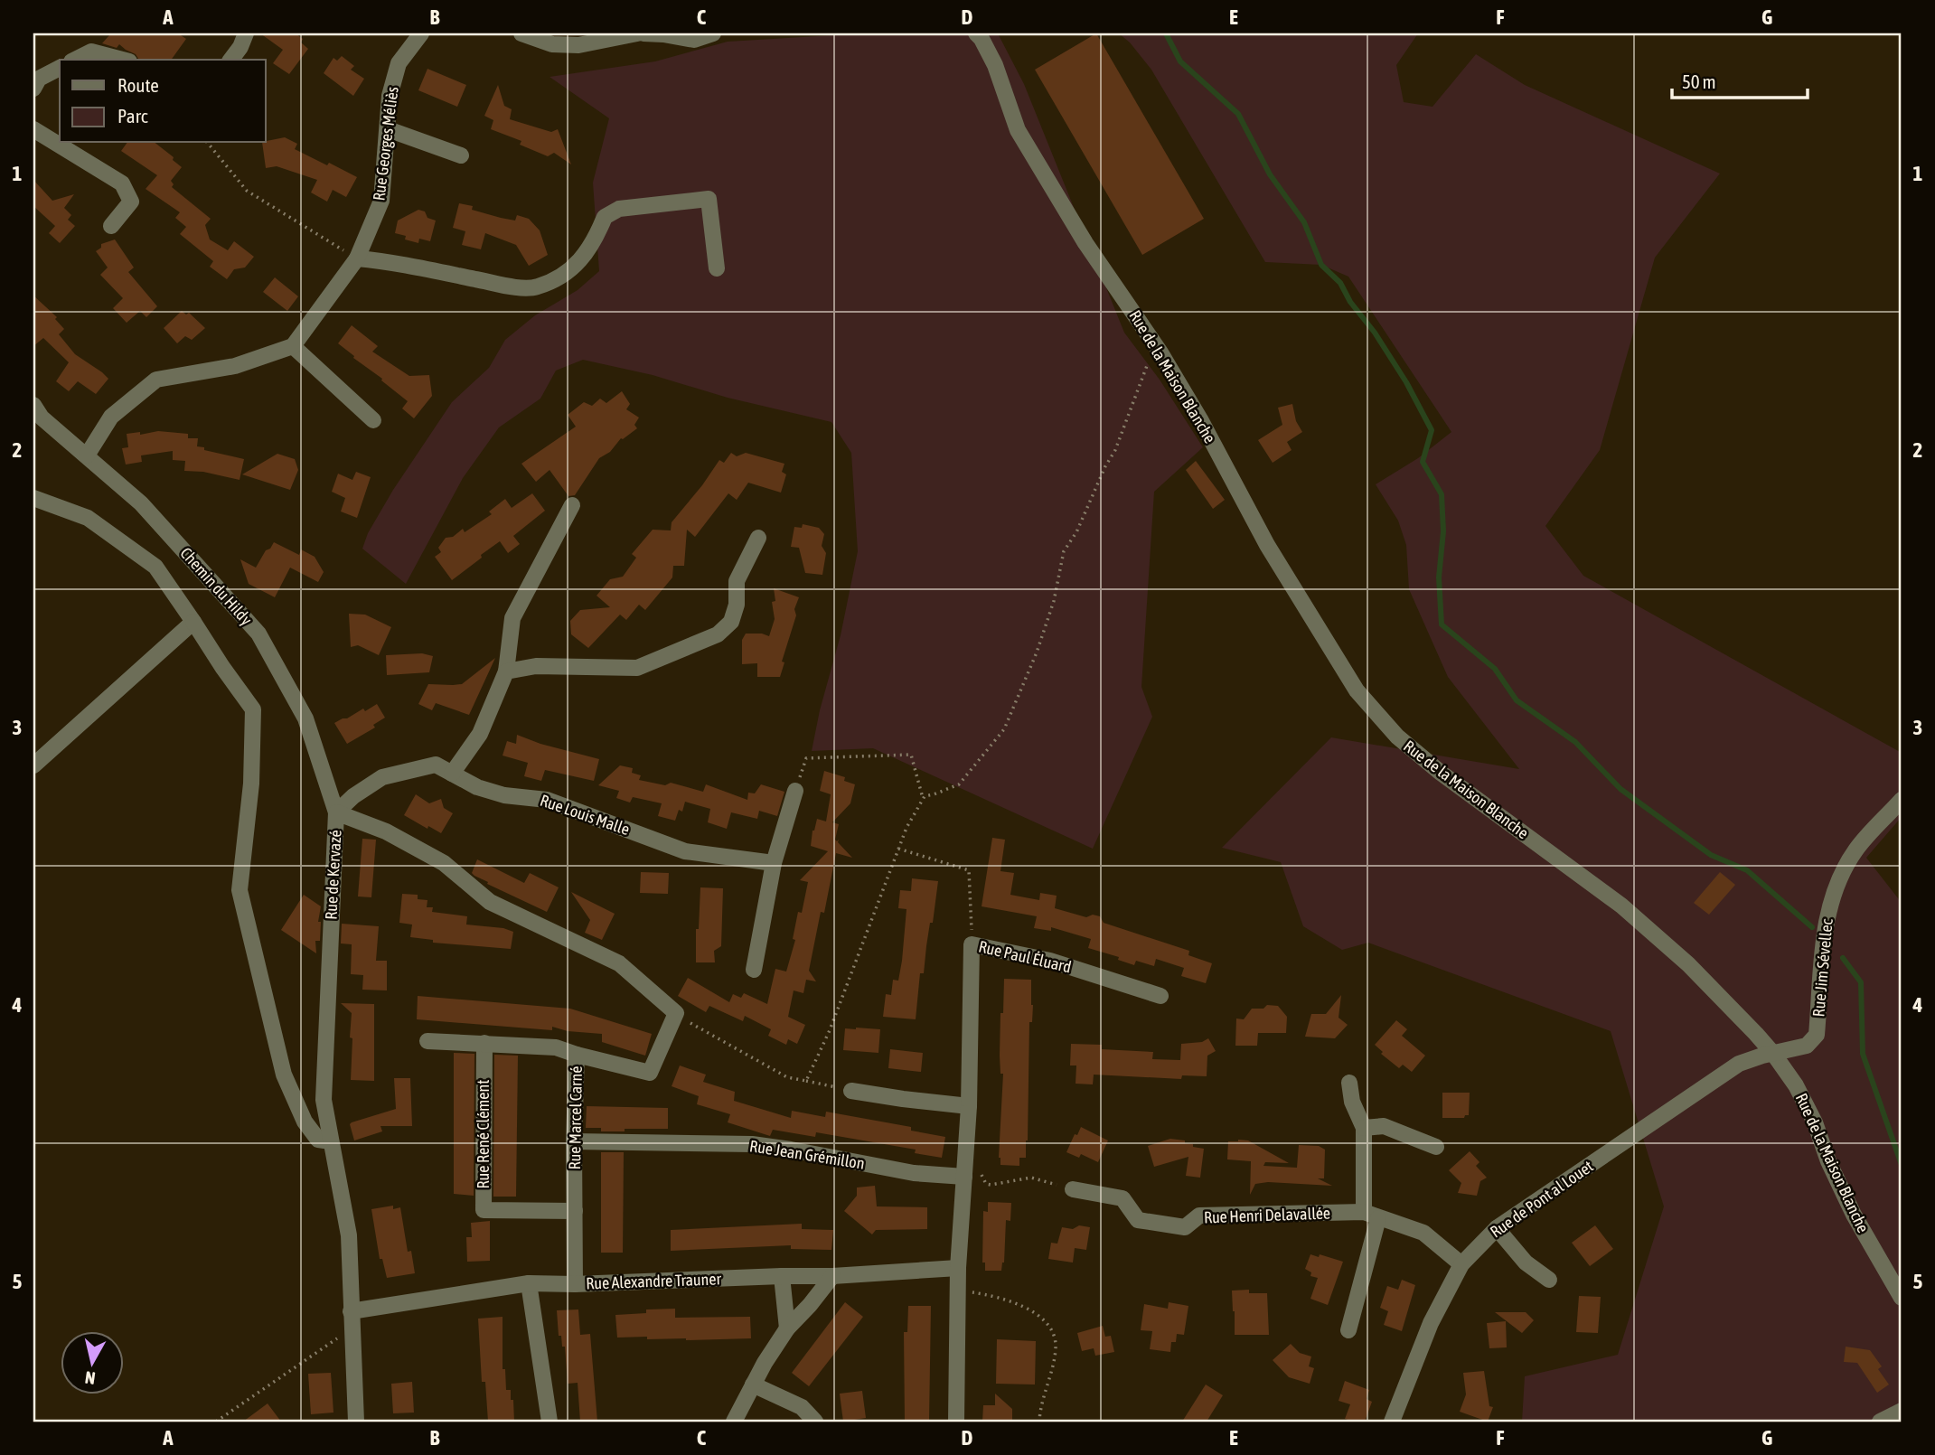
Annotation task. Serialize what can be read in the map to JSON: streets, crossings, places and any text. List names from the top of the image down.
{
  "streets": {
    "street": [
      "Rue Georges Méliès",
      "Rue de la Maison Blanche",
      "Chemin du Hildy",
      "Rue Louis Malle",
      "Rue de Kervazé",
      "Rue Paul Éluard",
      "Rue Jim Sévellec",
      "Rue Marcel Carné",
      "Rue René Clément",
      "Rue Jean Grémillon",
      "Rue de Pont al Louet",
      "Rue Henri Delavallée",
      "Rue Alexandre Trauner"
    ]
  },
  "crossings": [
    ["Rue de la Maison Blanche", "Rue Jim Sévellec"],
    ["Rue de la Maison Blanche", "Rue de Pont al Louet"],
    ["Chemin du Hildy", "Rue Louis Malle"],
    ["Chemin du Hildy", "Rue de Kervazé"],
    ["Rue Louis Malle", "Rue de Kervazé"],
    ["Rue de Kervazé", "Rue Marcel Carné"],
    ["Rue de Kervazé", "Rue Alexandre Trauner"],
    ["Rue Paul Éluard", "Rue Jean Grémillon"],
    ["Rue Paul Éluard", "Rue Alexandre Trauner"],
    ["Rue Jim Sévellec", "Rue de Pont al Louet"],
    ["Rue Marcel Carné", "Rue René Clément"],
    ["Rue Marcel Carné", "Rue Jean Grémillon"],
    ["Rue Marcel Carné", "Rue Alexandre Trauner"],
    ["Rue de Pont al Louet", "Rue Henri Delavallée"]
  ],
  "legend": ["Route", "Parc"],
  "scale_bar": "50 m",
  "north": "bottom",
  "grid": {
    "columns": [
      "A",
      "B",
      "C",
      "D",
      "E",
      "F",
      "G"
    ],
    "rows": [
      "1",
      "2",
      "3",
      "4",
      "5"
    ]
  }
}
